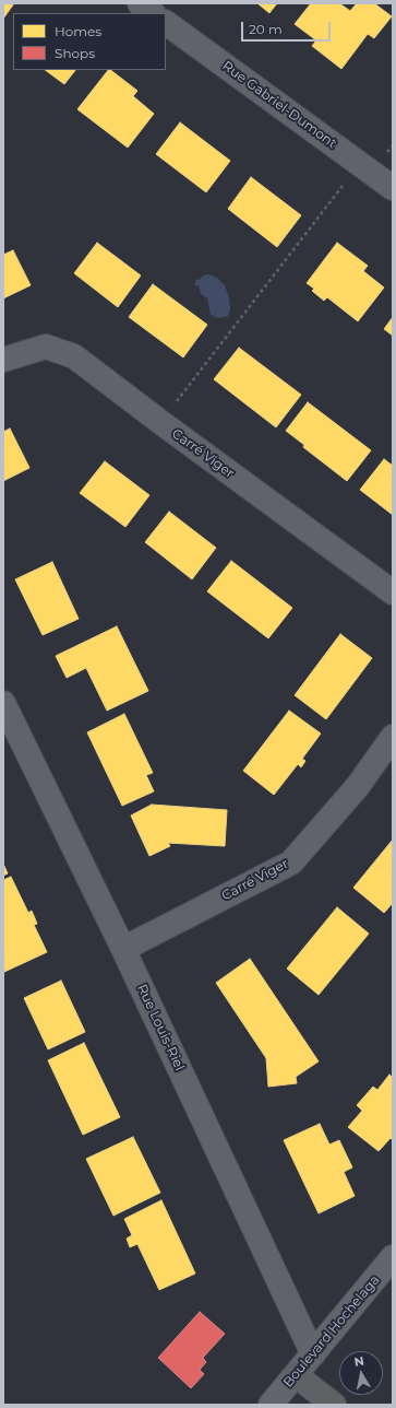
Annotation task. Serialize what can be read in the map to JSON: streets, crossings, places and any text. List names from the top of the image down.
{
  "streets": {
    "main road": ["Boulevard Hochelaga"],
    "street": ["Rue Gabriel-Dumont", "Carré Viger", "Rue Louis-Riel"]
  },
  "crossings": [
    ["Carré Viger", "Rue Louis-Riel"],
    ["Rue Louis-Riel", "Boulevard Hochelaga"]
  ],
  "legend": ["Homes", "Shops"],
  "scale_bar": "20 m",
  "north": "top"
}
